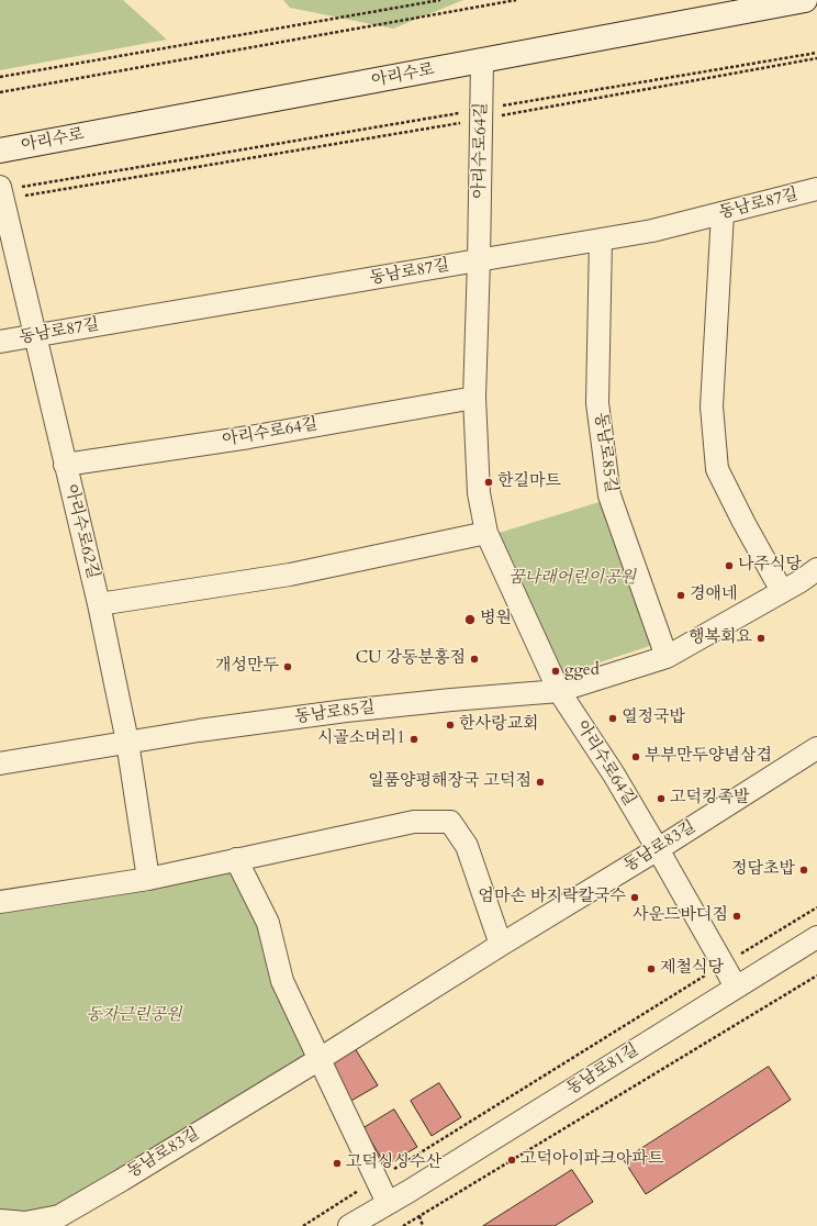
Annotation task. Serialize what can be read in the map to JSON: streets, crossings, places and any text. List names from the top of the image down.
{
  "streets": {
    "main road": ["아리수로"],
    "street": [
      "아리수로64길",
      "동남로87길",
      "동남로85길",
      "아리수로62길",
      "동남로83길",
      "동남로81길"
    ]
  },
  "crossings": [
    ["아리수로", "아리수로64길"],
    ["아리수로64길", "동남로87길"],
    ["아리수로64길", "동남로85길"],
    ["아리수로64길", "아리수로62길"],
    ["아리수로64길", "동남로83길"],
    ["아리수로64길", "동남로81길"],
    ["동남로87길", "동남로85길"],
    ["동남로87길", "아리수로62길"],
    ["동남로85길", "아리수로62길"]
  ],
  "parks": ["꿈나래어린이공원", "동자근린공원"],
  "places": [
    "한길마트",
    "나주식당",
    "경애네",
    "병원",
    "행복회요",
    "CU 강동분홍점",
    "개성만두",
    "gged",
    "열정국밥",
    "한사랑교회",
    "시골소머리1",
    "부부만두양념삼겹",
    "일품양평해장국 고덕점",
    "고덕킹족발",
    "정담초밥",
    "엄마손 바지락칼국수",
    "사운드바디짐",
    "제철식당",
    "고덕아이파크아파트",
    "고덕싱싱수산"
  ]
}
